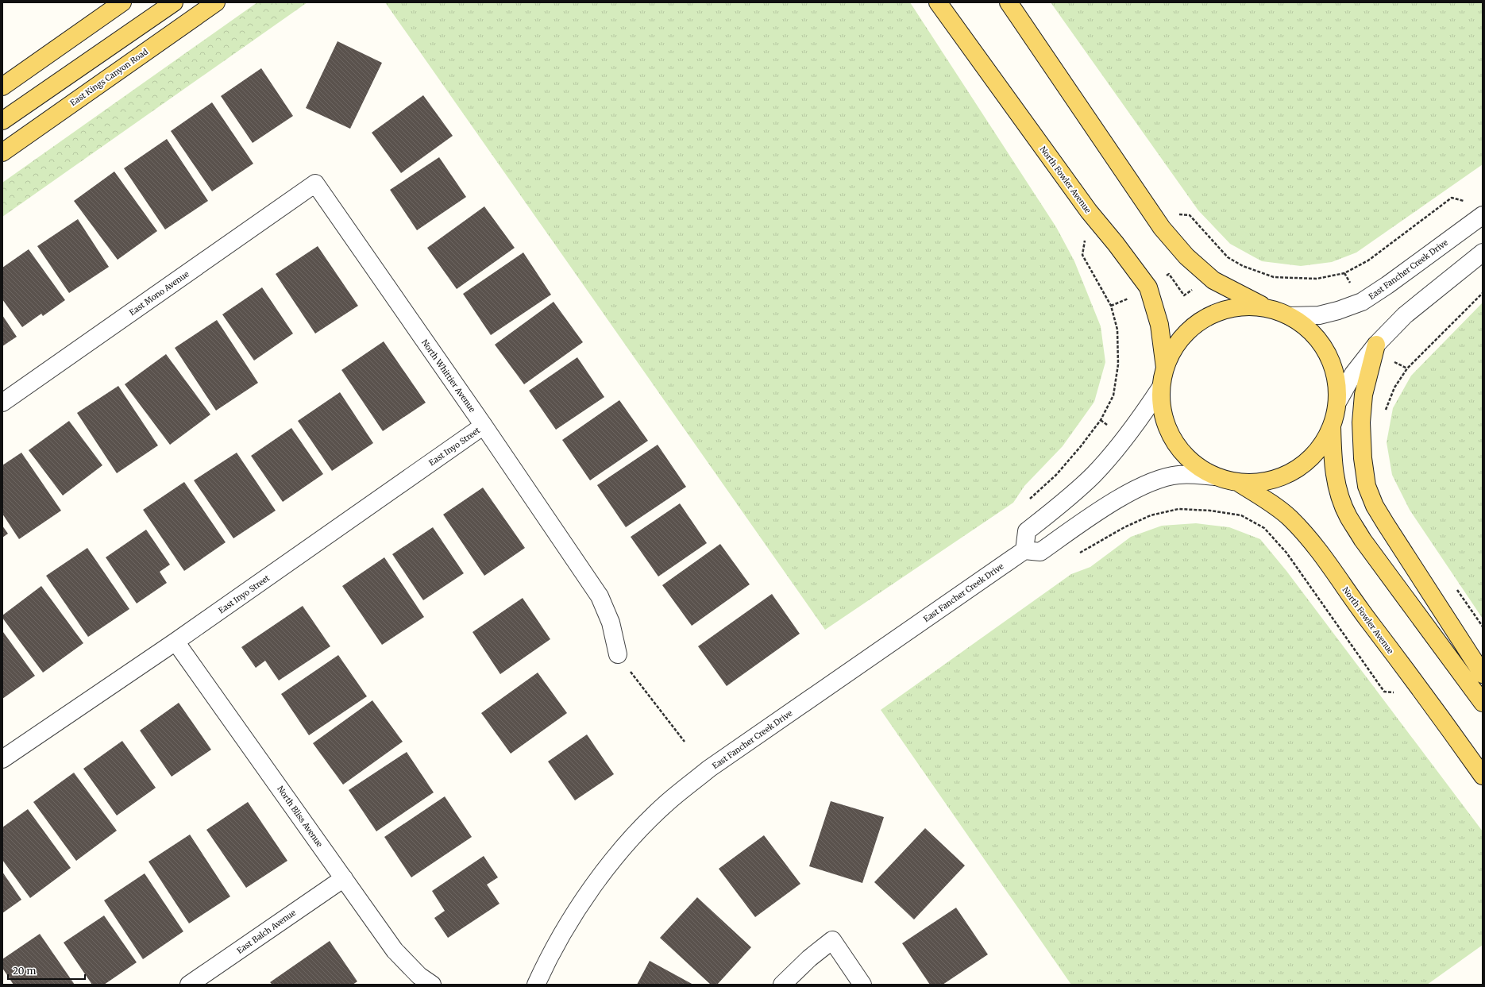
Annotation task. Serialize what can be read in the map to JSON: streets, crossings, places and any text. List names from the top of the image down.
{
  "streets": {
    "main road": ["East Kings Canyon Road", "North Fowler Avenue"],
    "street": [
      "East Fancher Creek Drive",
      "East Mono Avenue",
      "North Whittier Avenue",
      "East Inyo Street",
      "North Bliss Avenue",
      "East Balch Avenue"
    ]
  },
  "crossings": [
    ["East Mono Avenue", "North Whittier Avenue"],
    ["North Whittier Avenue", "East Inyo Street"],
    ["East Inyo Street", "North Bliss Avenue"],
    ["North Bliss Avenue", "East Balch Avenue"]
  ],
  "scale_bar": "20 m"
}
